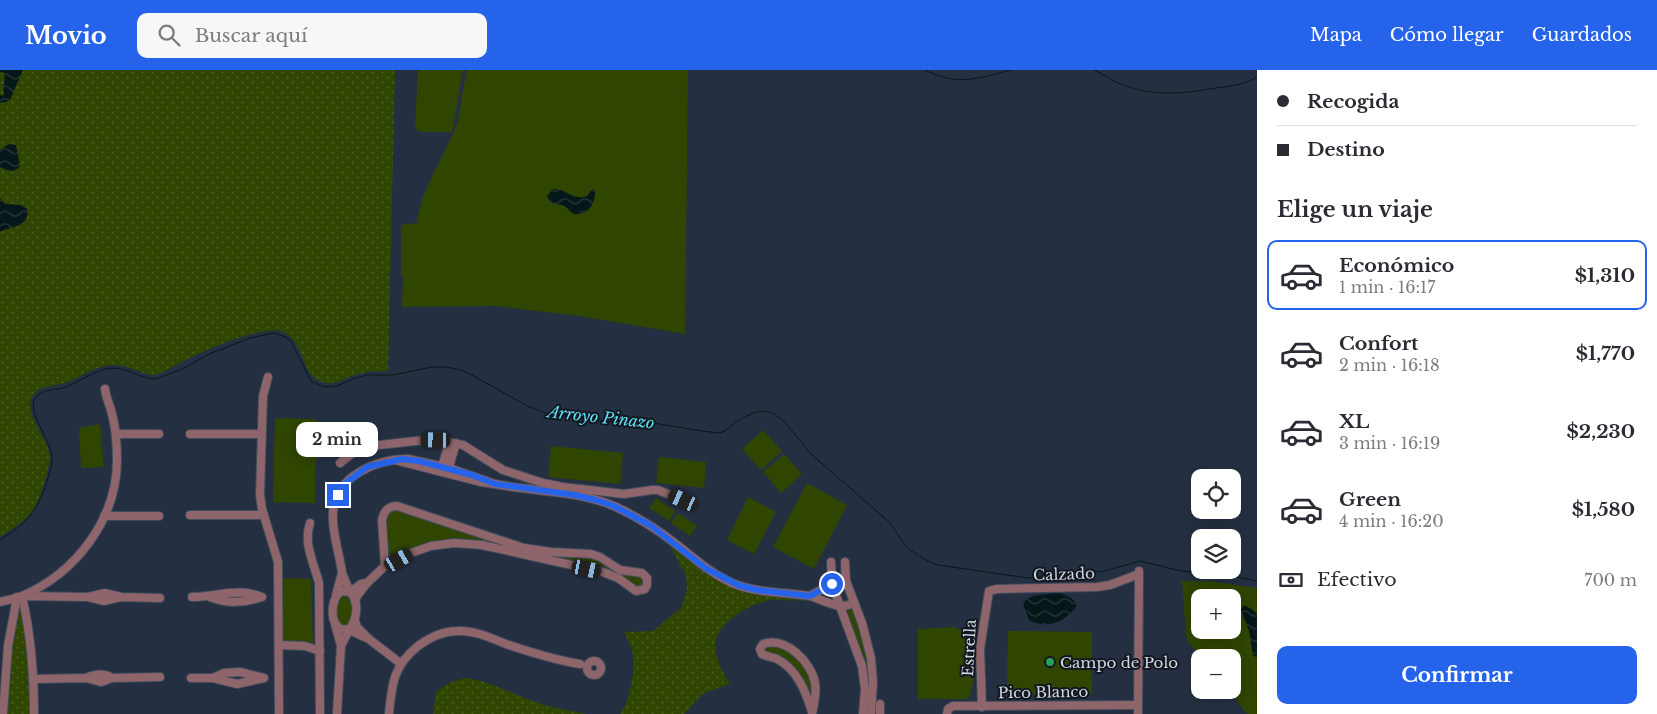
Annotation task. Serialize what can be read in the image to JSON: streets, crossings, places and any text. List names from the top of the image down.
{
  "streets": {
    "street": ["Calzado", "Estrella", "Pico Blanco"]
  },
  "crossings": [
    ["Calzado", "Estrella"],
    ["Calzado", "Pico Blanco"],
    ["Estrella", "Pico Blanco"]
  ],
  "water": ["Arroyo Pinazo"],
  "places": ["Campo de Polo"],
  "page": {
    "header": "Movio",
    "search": "Buscar aquí",
    "nav": ["Mapa", "Cómo llegar", "Guardados"],
    "banner": ["Recogida", "Destino"],
    "heading": "Elige un viaje",
    "list": [
      {
        "name": "Económico",
        "note": "1 min · 16:17",
        "value": "$1,310"
      },
      {
        "name": "Confort",
        "note": "2 min · 16:18",
        "value": "$1,770"
      },
      {
        "name": "XL",
        "note": "3 min · 16:19",
        "value": "$2,230"
      },
      {
        "name": "Green",
        "note": "4 min · 16:20",
        "value": "$1,580"
      }
    ],
    "bubble": "2 min",
    "map_buttons": ["+", "−"],
    "pay": ["Efectivo", "700 m"],
    "buttons": "Confirmar"
  }
}
